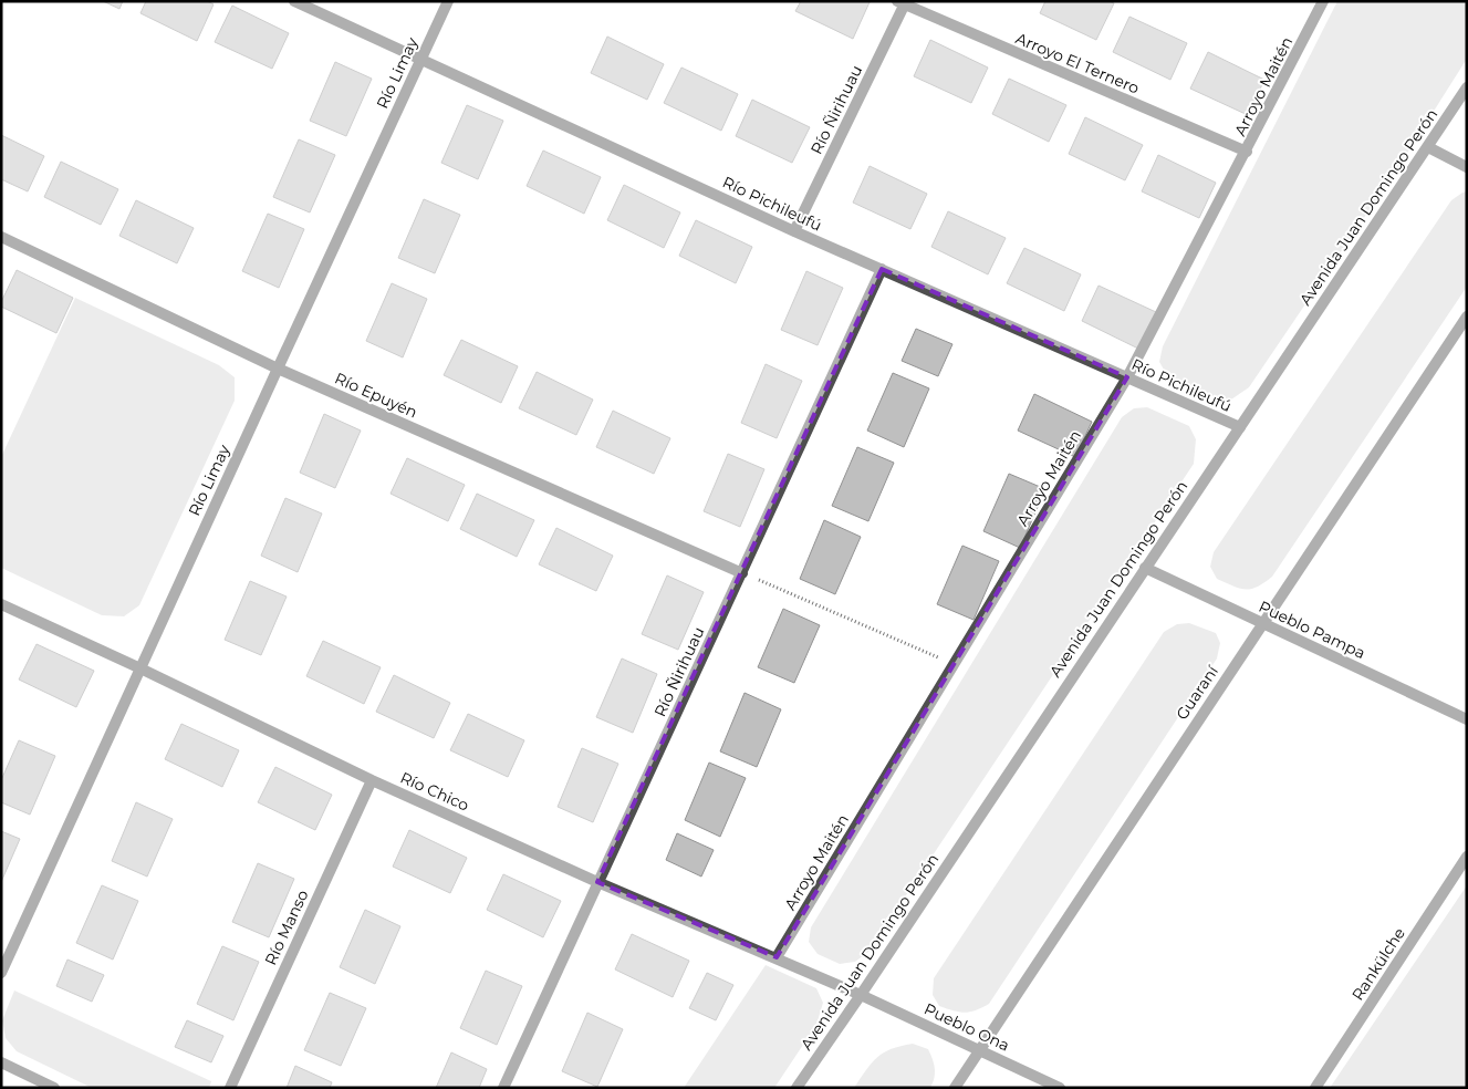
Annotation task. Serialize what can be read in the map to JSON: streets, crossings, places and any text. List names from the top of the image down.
{
  "streets": {
    "street": [
      "Arroyo El Ternero",
      "Río Limay",
      "Arroyo Maitén",
      "Río Ñirihuau",
      "Río Pichileufú",
      "Avenida Juan Domingo Perón",
      "Río Epuyén",
      "Pueblo Pampa",
      "Guaraní",
      "Río Chico",
      "Río Manso",
      "Rankülche",
      "Pueblo Ona"
    ]
  },
  "crossings": [
    ["Arroyo El Ternero", "Arroyo Maitén"],
    ["Arroyo El Ternero", "Río Ñirihuau"],
    ["Río Limay", "Río Pichileufú"],
    ["Río Limay", "Río Epuyén"],
    ["Río Limay", "Río Chico"],
    ["Arroyo Maitén", "Río Pichileufú"],
    ["Arroyo Maitén", "Río Chico"],
    ["Río Ñirihuau", "Río Pichileufú"],
    ["Río Ñirihuau", "Río Epuyén"],
    ["Río Ñirihuau", "Río Chico"],
    ["Río Pichileufú", "Avenida Juan Domingo Perón"],
    ["Avenida Juan Domingo Perón", "Pueblo Pampa"],
    ["Avenida Juan Domingo Perón", "Río Chico"],
    ["Avenida Juan Domingo Perón", "Pueblo Ona"],
    ["Pueblo Pampa", "Guaraní"],
    ["Guaraní", "Pueblo Ona"],
    ["Río Chico", "Río Manso"],
    ["Río Chico", "Pueblo Ona"]
  ]
}
